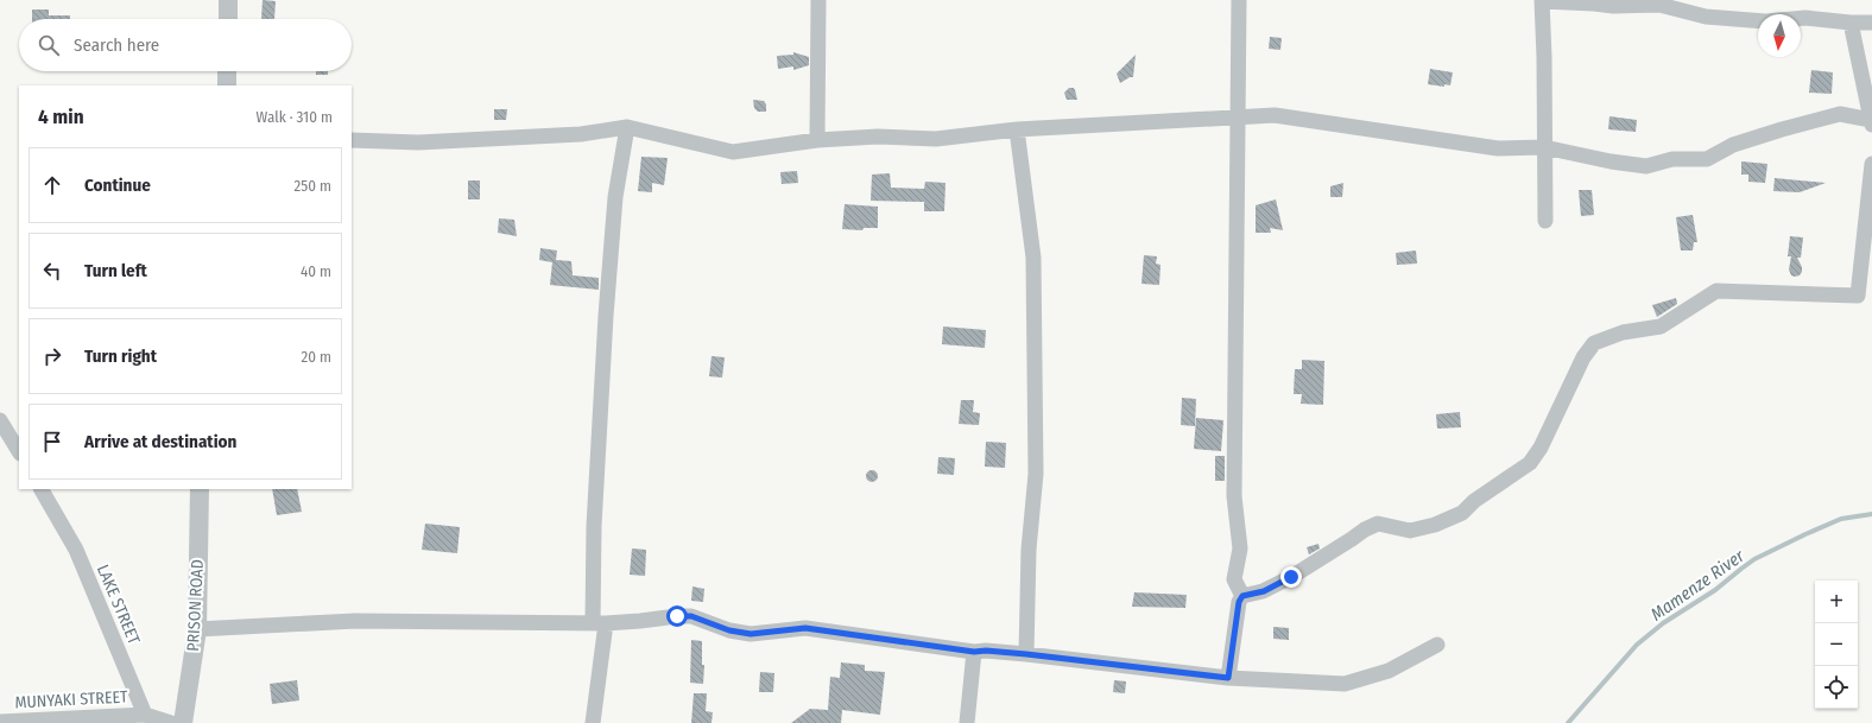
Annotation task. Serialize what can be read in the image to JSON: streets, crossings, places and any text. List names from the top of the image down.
{
  "streets": {
    "street": ["LAKE STREET", "PRISON ROAD", "MUNYAKI STREET"]
  },
  "crossings": [
    ["LAKE STREET", "MUNYAKI STREET"]
  ],
  "water": ["Mamenze River"],
  "north": "bottom",
  "page": {
    "search": "Search here",
    "heading": ["4 min", "Walk · 310 m"],
    "list": [
      ["Continue", "250 m"],
      ["Turn left", "40 m"],
      ["Turn right", "20 m"],
      "Arrive at destination"
    ],
    "map_buttons": ["+", "−"]
  }
}
